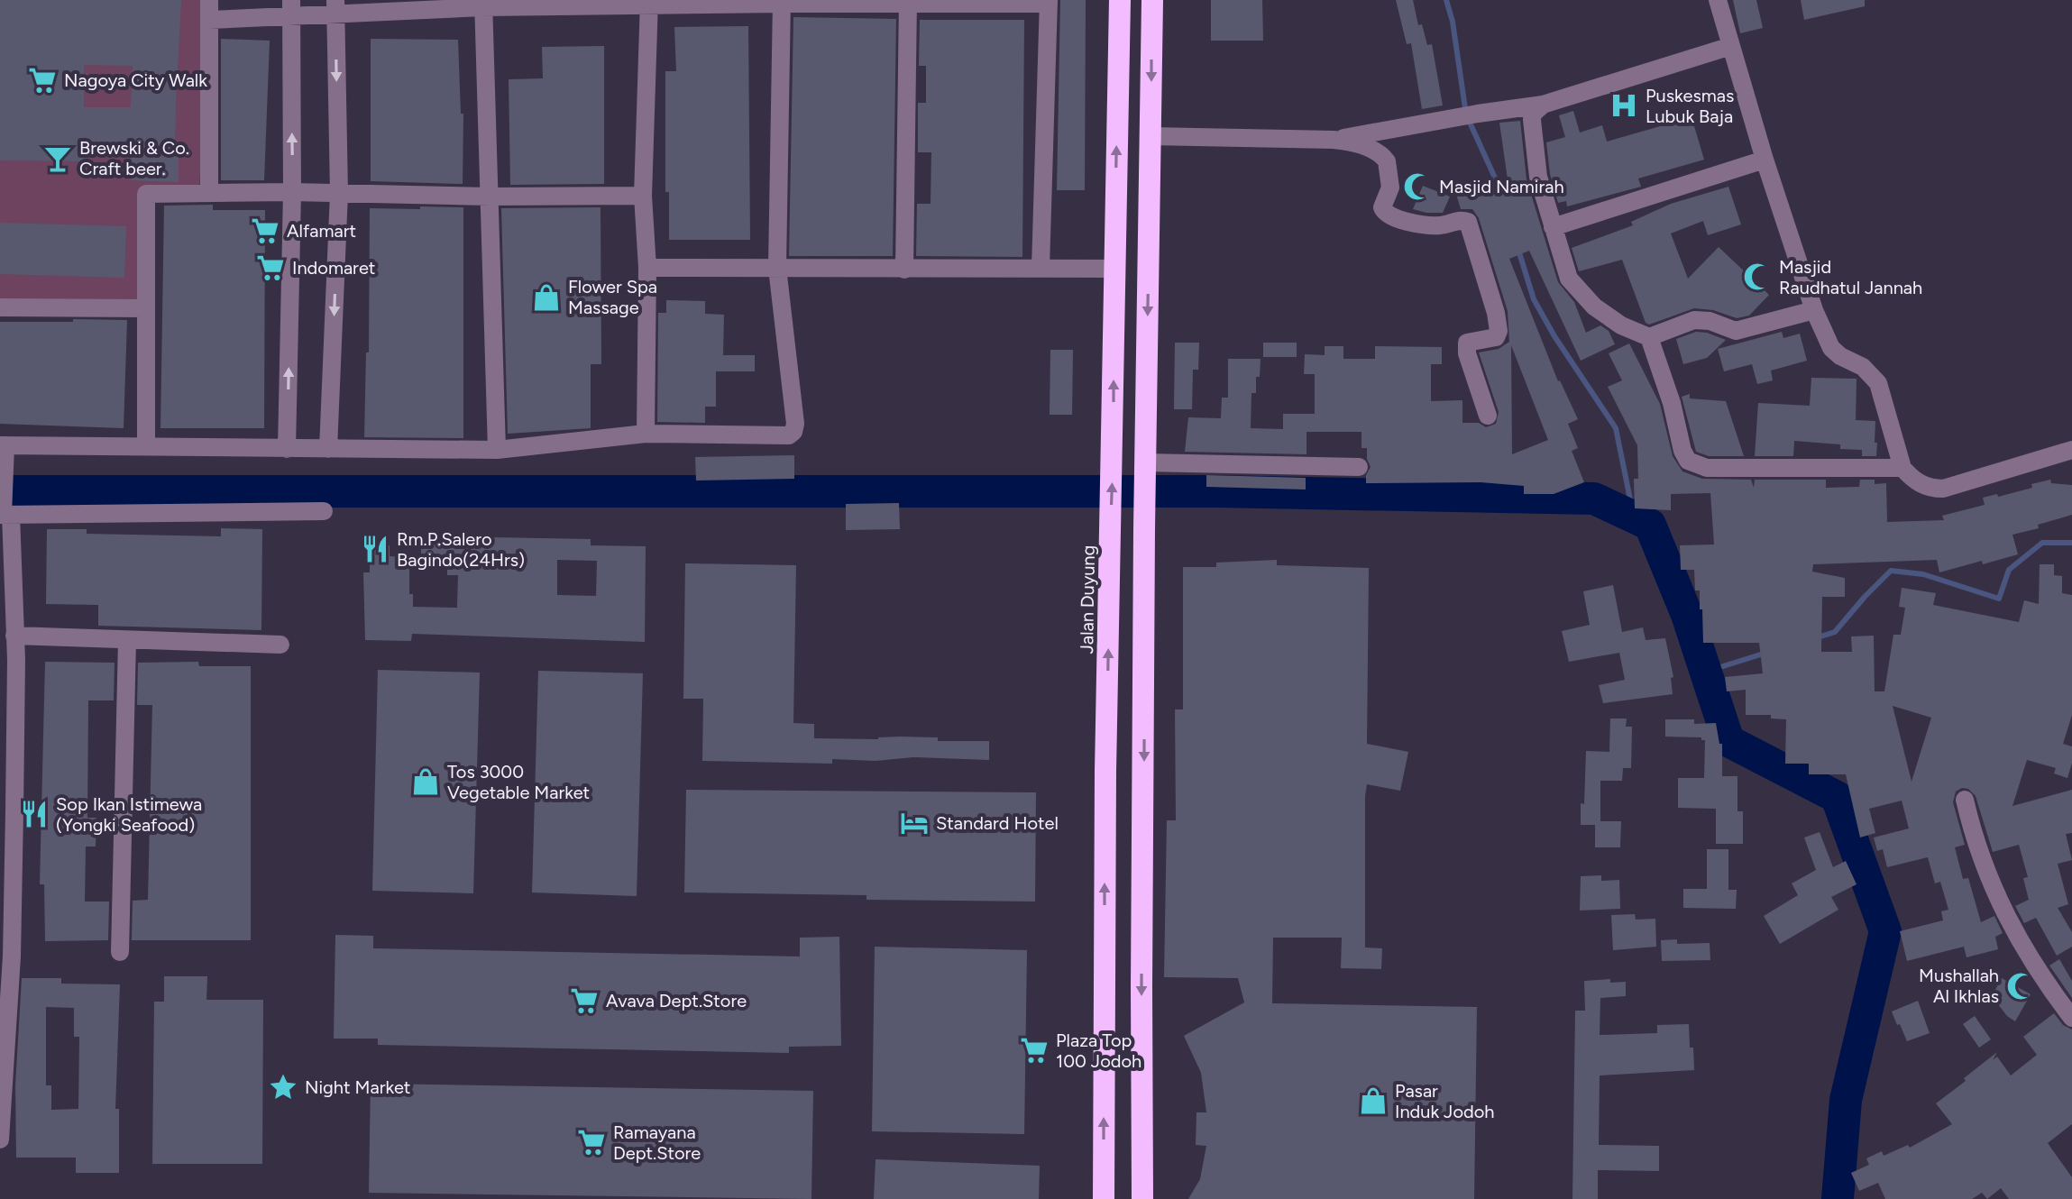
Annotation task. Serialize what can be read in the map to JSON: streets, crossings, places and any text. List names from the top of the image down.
{
  "streets": {
    "highway": ["Jalan Duyung"]
  },
  "places": {
    "supermarket": [
      "Nagoya City Walk",
      "Alfamart",
      "Indomaret",
      "Avava Dept.Store",
      "Plaza Top 100 Jodoh",
      "Ramayana Dept.Store"
    ],
    "hospital": ["Puskesmas Lubuk Baja"],
    "bar": ["Brewski & Co. Craft beer."],
    "mosque": ["Masjid Namirah", "Masjid Raudhatul Jannah", "Mushallah Al Ikhlas"],
    "shop": ["Flower Spa Massage", "Tos 3000 Vegetable Market", "Pasar Induk Jodoh"],
    "restaurant": ["Rm.P.Salero Bagindo(24Hrs)", "Sop Ikan Istimewa (Yongki Seafood)"],
    "hotel": ["Standard Hotel"],
    "place": ["Night Market"]
  }
}
